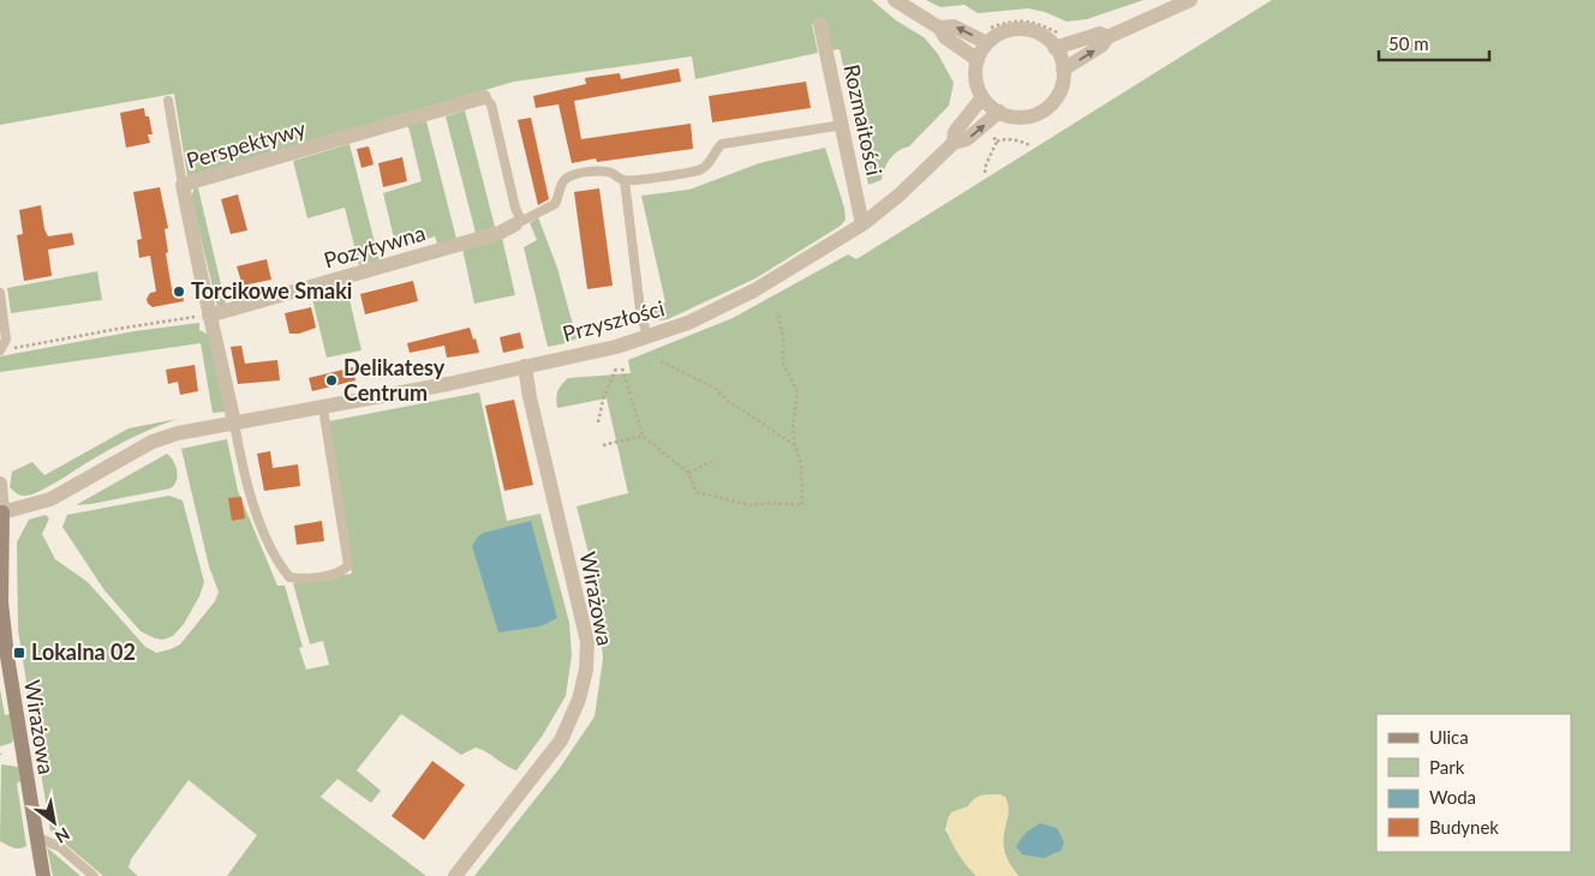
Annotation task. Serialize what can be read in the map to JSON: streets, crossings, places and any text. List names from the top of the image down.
{
  "streets": {
    "street": [
      "Rozmaitości",
      "Perspektywy",
      "Pozytywna",
      "Przyszłości",
      "Wirażowa"
    ]
  },
  "crossings": [
    ["Rozmaitości", "Przyszłości"],
    ["Perspektywy", "Pozytywna"],
    ["Perspektywy", "Przyszłości"],
    ["Przyszłości", "Wirażowa"]
  ],
  "places": {
    "other": ["Torcikowe Smaki", "Delikatesy Centrum"],
    "transit": ["Lokalna 02"]
  },
  "legend": [
    "Ulica",
    "Park",
    "Woda",
    "Budynek"
  ],
  "scale_bar": "50 m",
  "north": "bottom right"
}
